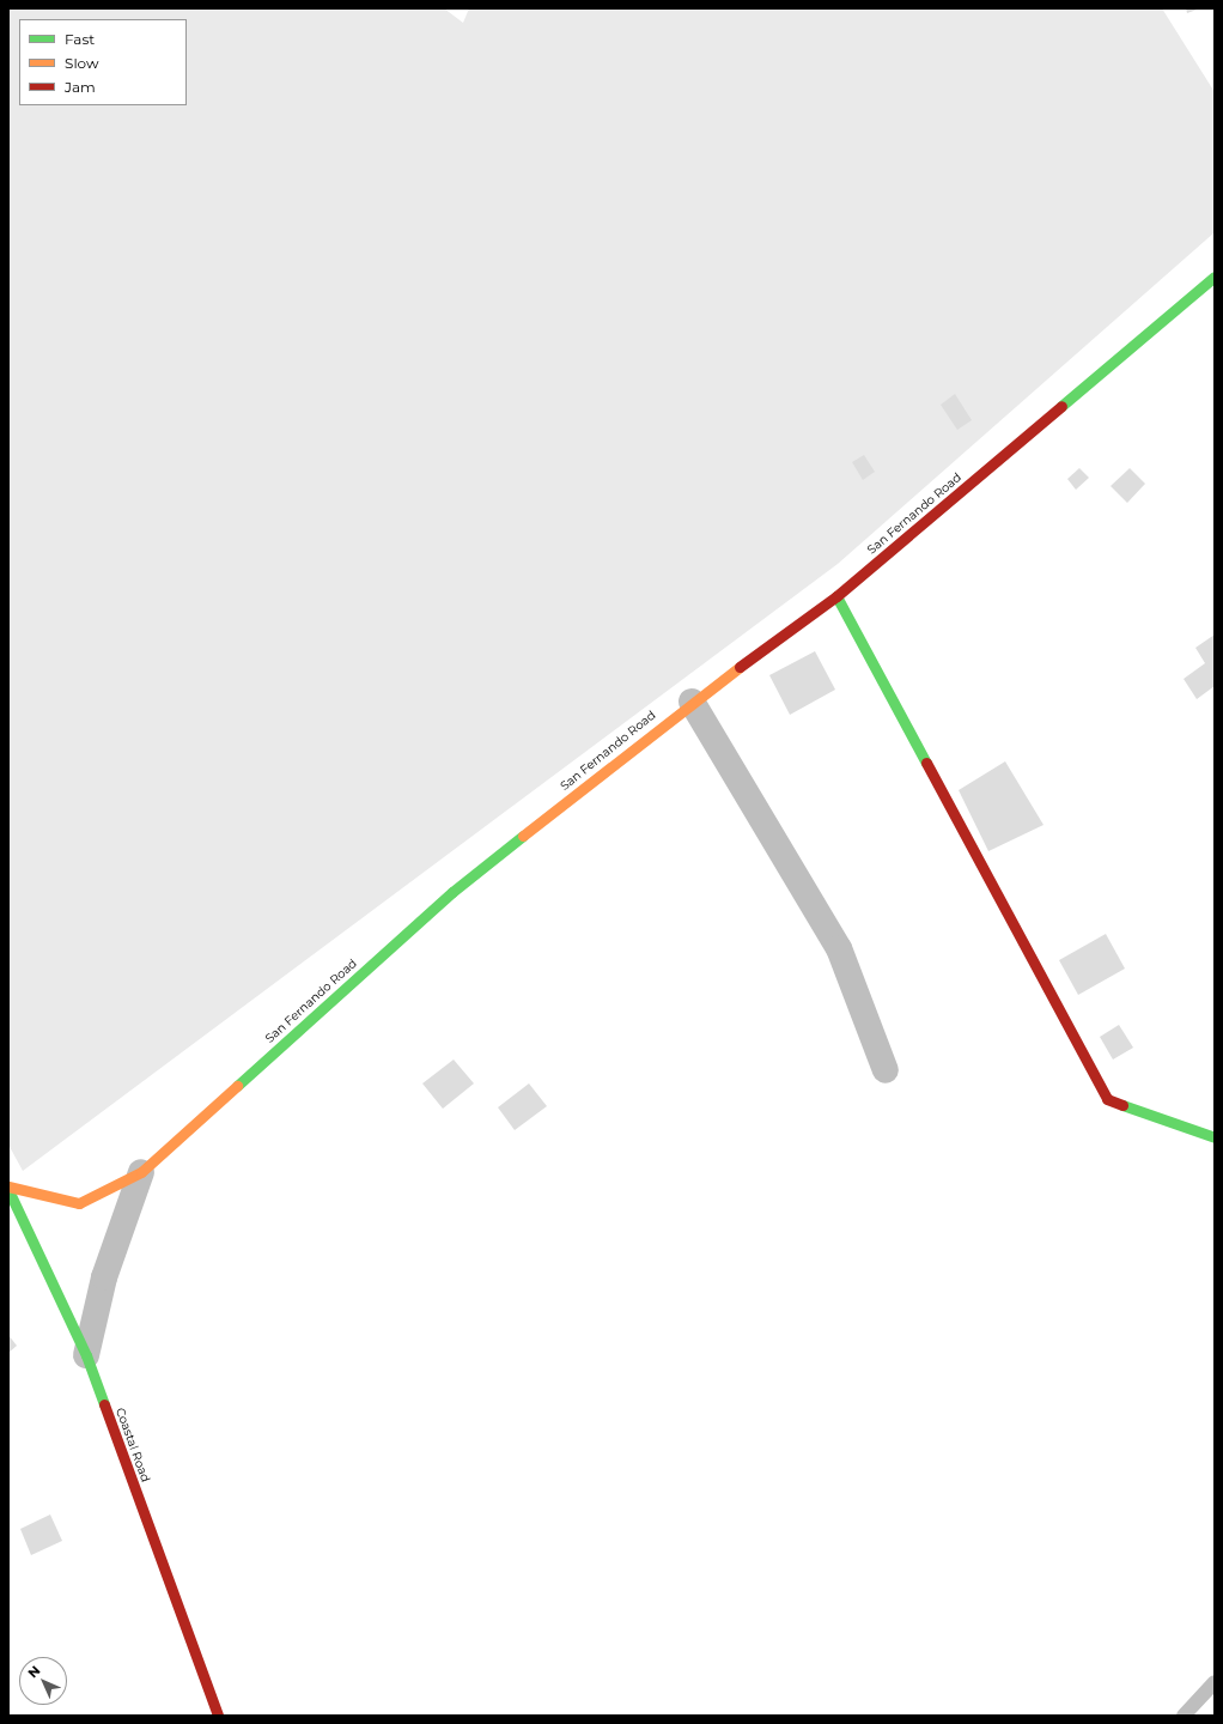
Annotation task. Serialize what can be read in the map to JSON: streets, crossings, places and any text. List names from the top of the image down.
{
  "streets": {
    "street": ["San Fernando Road", "Coastal Road"]
  },
  "crossings": [
    ["San Fernando Road", "Coastal Road"]
  ],
  "legend": ["Fast", "Slow", "Jam"],
  "north": "top left"
}
